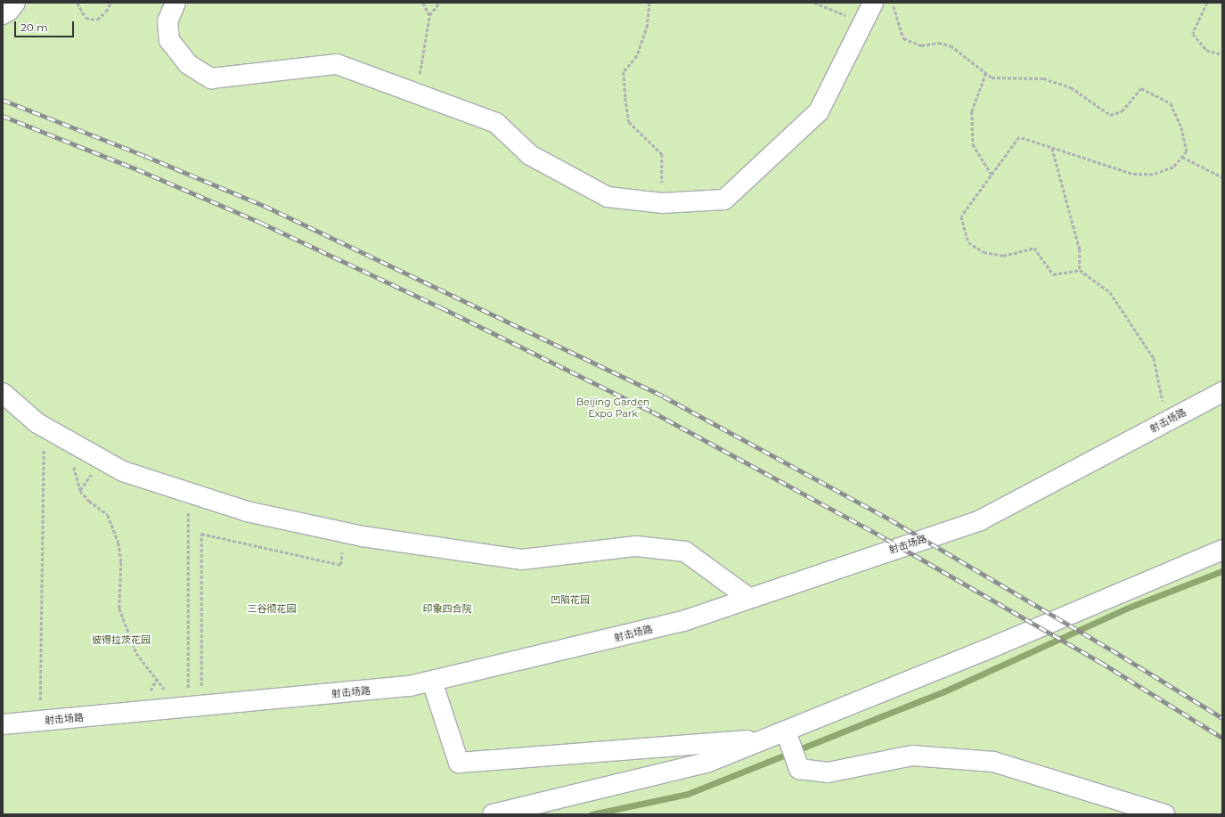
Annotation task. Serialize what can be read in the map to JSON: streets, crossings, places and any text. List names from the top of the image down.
{
  "streets": {
    "street": ["射击场路"]
  },
  "parks": [
    "Beijing Garden Expo Park",
    "凹陷花园",
    "三谷彻花园",
    "印象四合院",
    "彼得拉茨花园"
  ],
  "scale_bar": "20 m"
}
